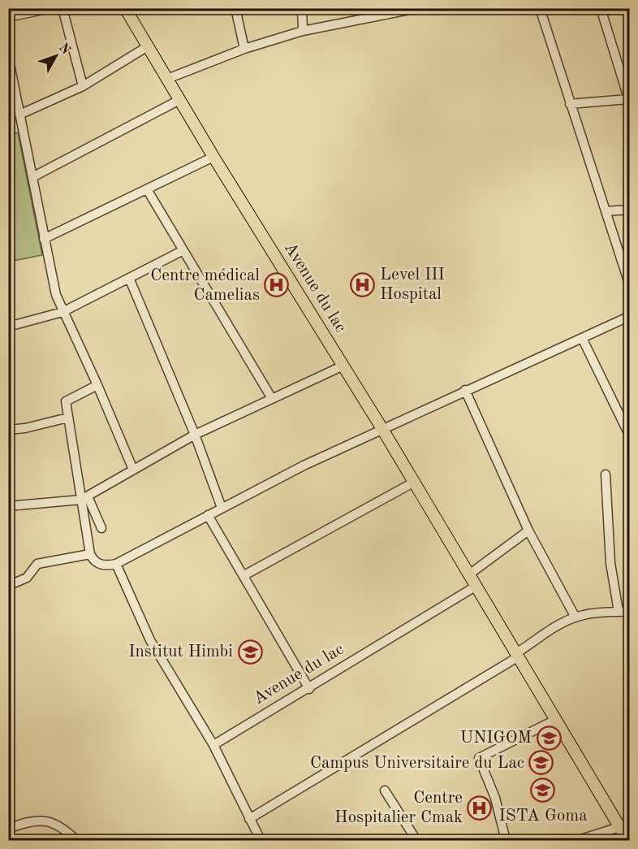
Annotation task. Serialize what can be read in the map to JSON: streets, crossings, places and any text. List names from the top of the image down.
{
  "streets": {
    "main road": ["Avenue du lac"]
  },
  "places": {
    "hospital": ["Level III Hospital", "Centre médical Camelias", "Centre Hospitalier Cmak"],
    "school or university": [
      "Institut Himbi",
      "UNIGOM",
      "Campus Universitaire du Lac",
      "ISTA Goma"
    ]
  },
  "north": "top right"
}
